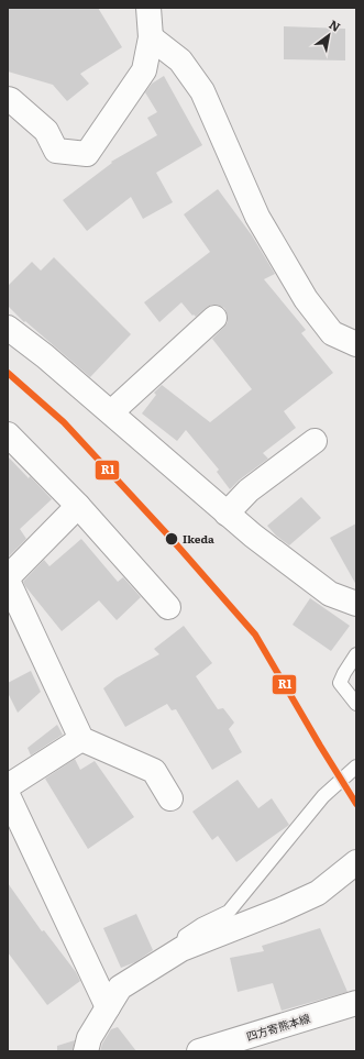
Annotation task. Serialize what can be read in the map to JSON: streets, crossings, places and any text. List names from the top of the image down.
{
  "streets": {
    "street": ["四方寄熊本線"]
  },
  "places": ["Ikeda"],
  "lines": ["transit line R1"],
  "north": "top right"
}
